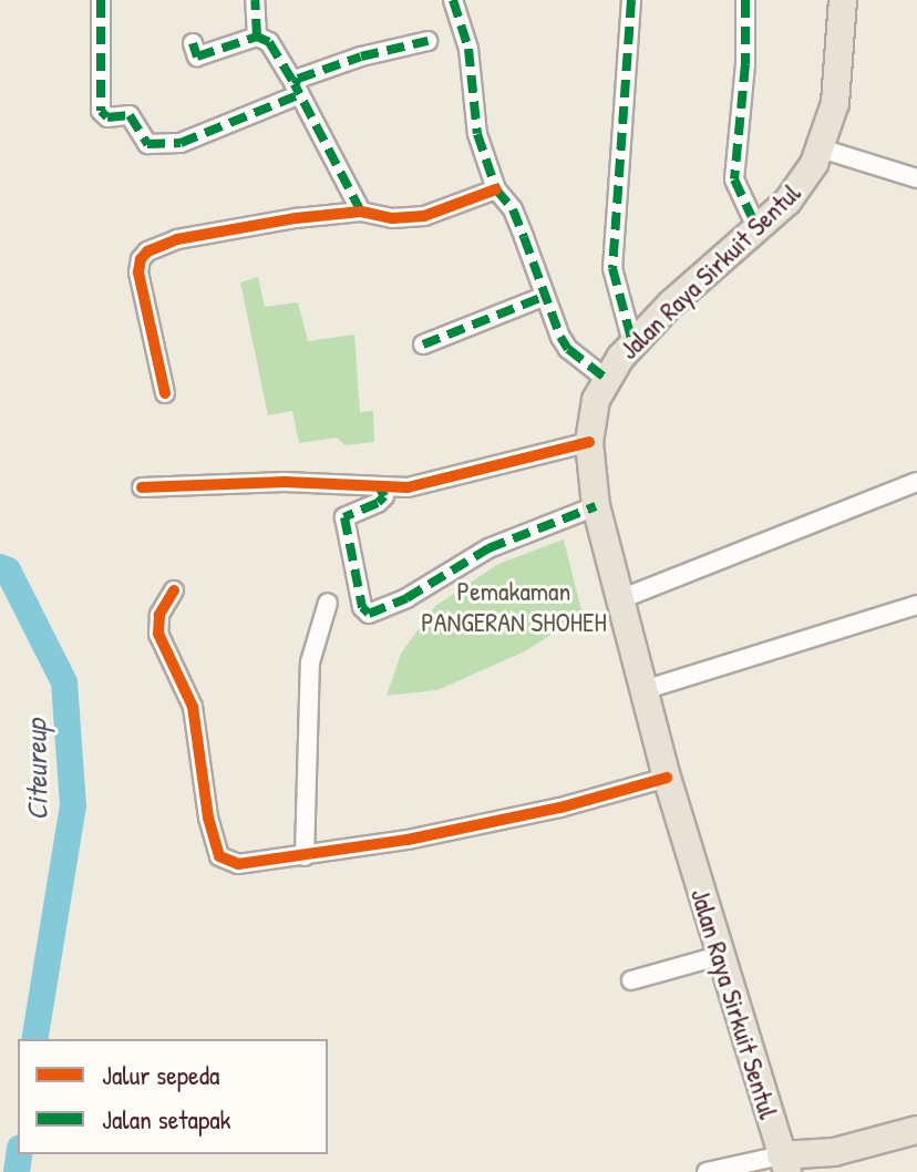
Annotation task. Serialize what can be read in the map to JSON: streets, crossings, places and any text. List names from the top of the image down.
{
  "streets": {
    "main road": ["Jalan Raya Sirkuit Sentul"]
  },
  "water": ["Citeureup"],
  "parks": ["Pemakaman PANGERAN SHOHEH"],
  "legend": ["Jalur sepeda", "Jalan setapak"]
}
